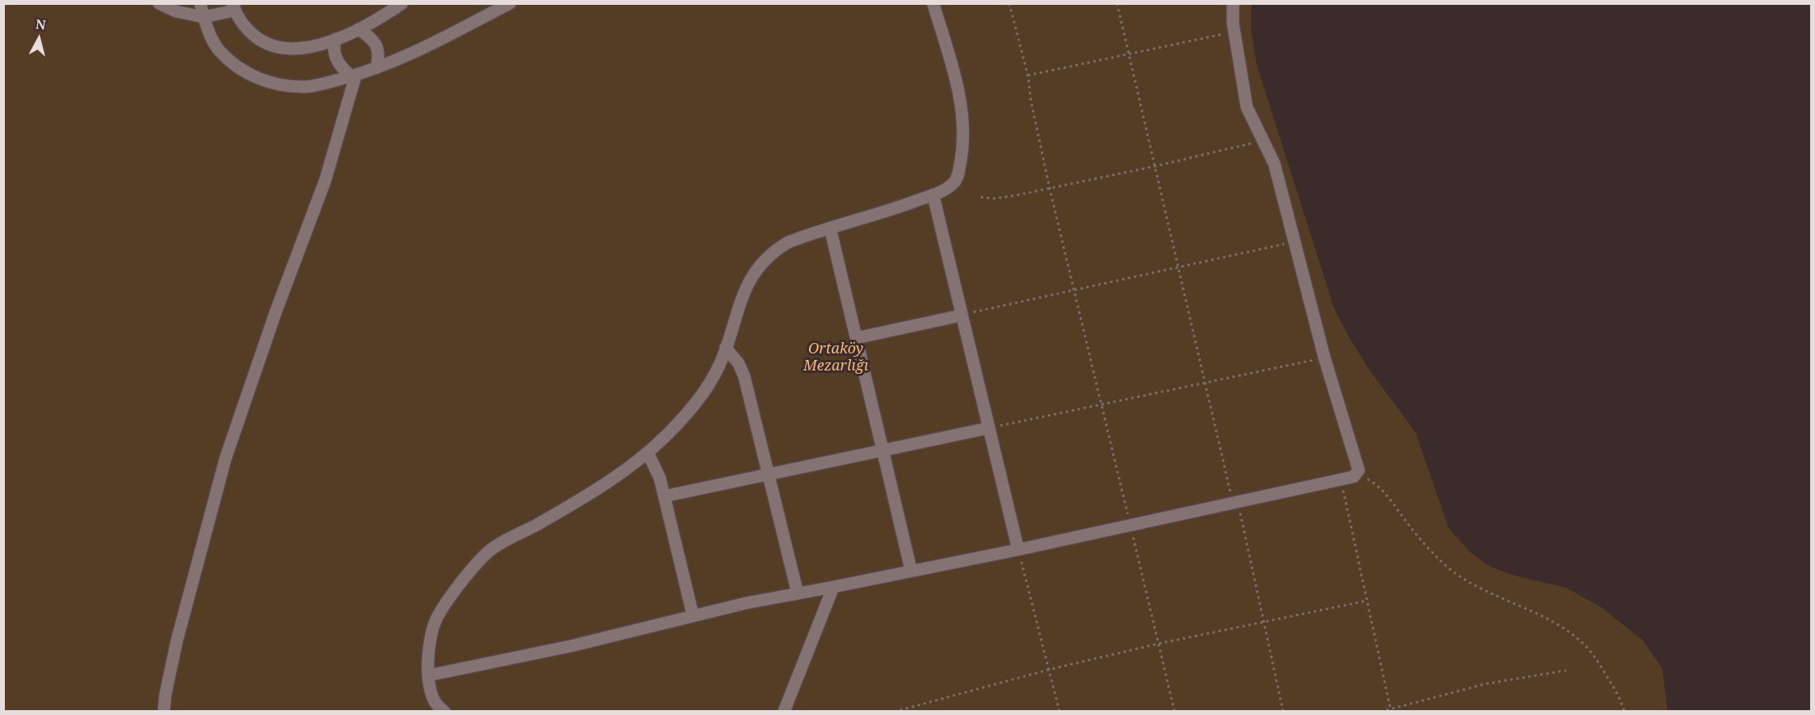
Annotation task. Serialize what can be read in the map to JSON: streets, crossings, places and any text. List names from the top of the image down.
{
  "parks": ["Ortaköy Mezarlığı"],
  "north": "top"
}
